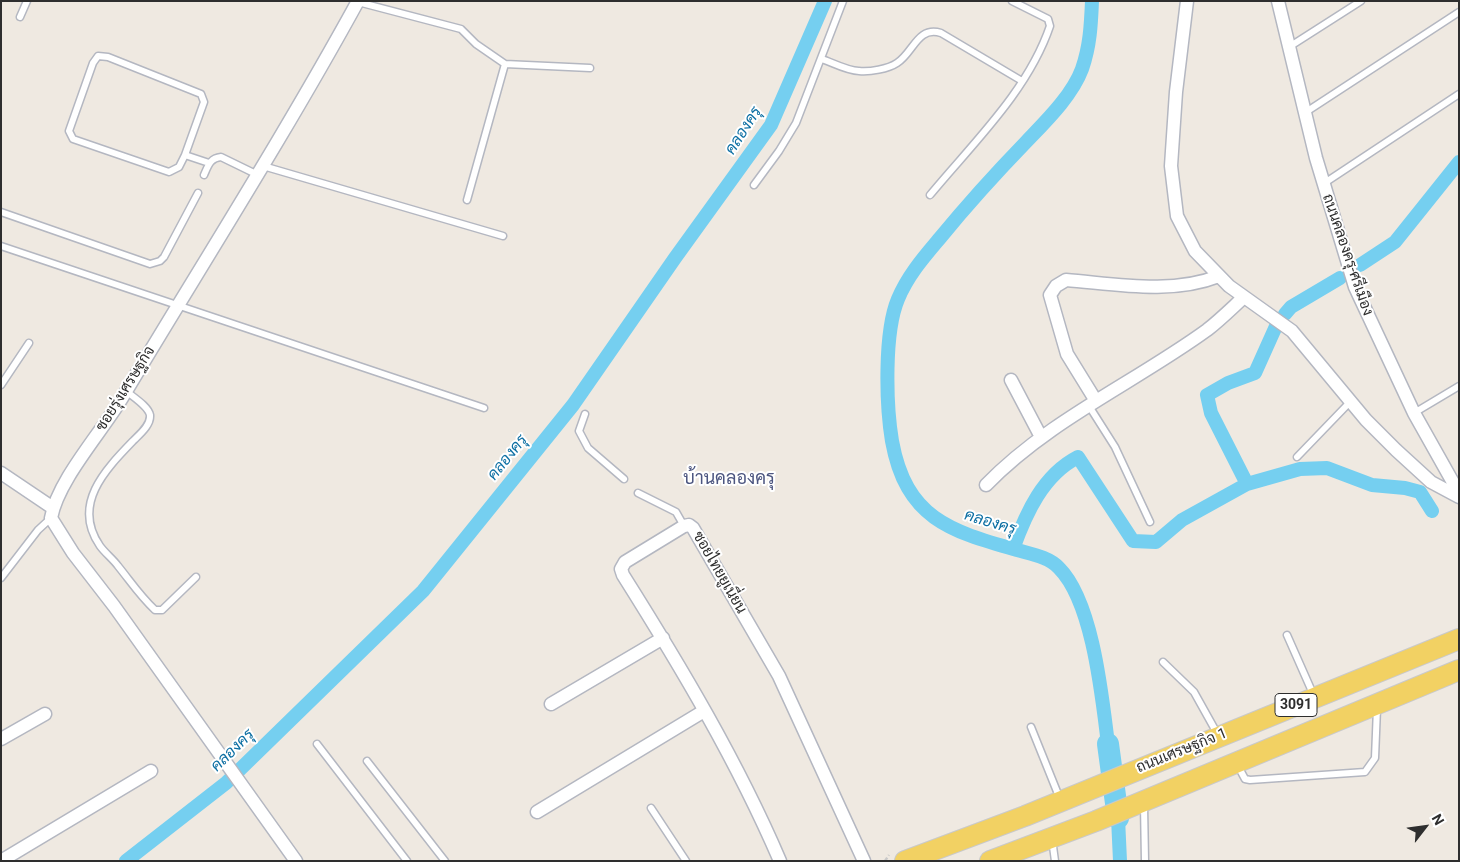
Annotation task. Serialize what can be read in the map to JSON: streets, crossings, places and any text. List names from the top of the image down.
{
  "streets": {
    "main road": ["3091", "ถนนเศรษฐกิจ 1"],
    "street": ["ถนนคลองครุ-ศรีเมือง", "ซอยรุ่งเศรษฐกิจ", "ซอยไทยยูเนี่ยน"]
  },
  "districts": ["บ้านคลองครุ"],
  "water": ["คลองครุ"],
  "north": "top right"
}
